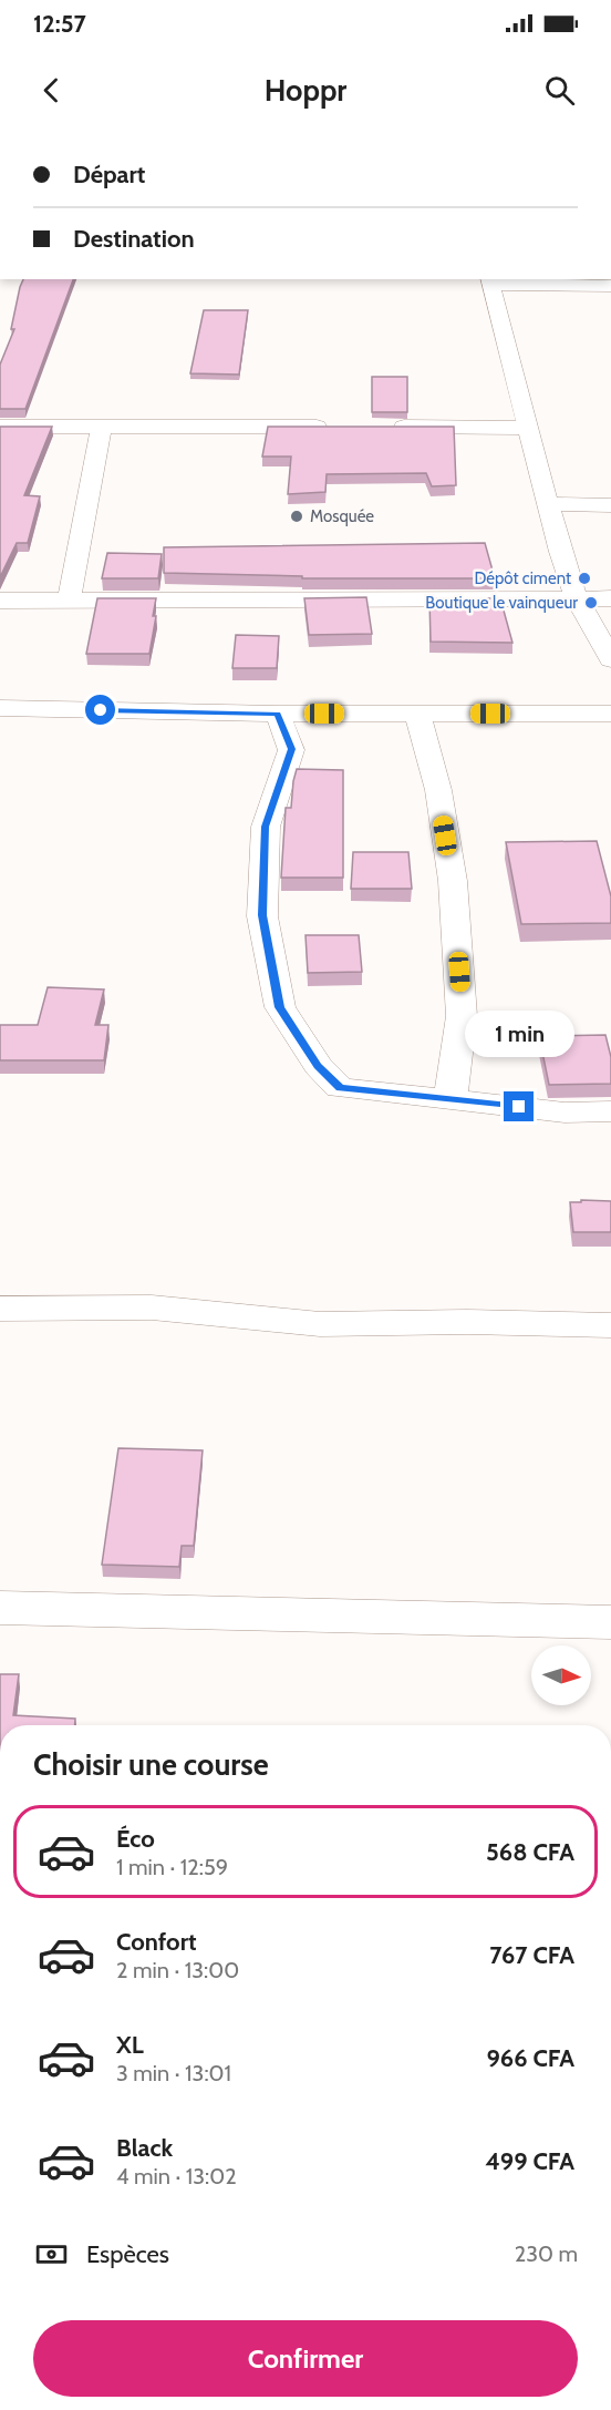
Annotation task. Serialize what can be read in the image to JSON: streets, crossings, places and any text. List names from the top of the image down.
{
  "places": ["Mosquée", "Dépôt ciment", "Boutique le vainqueur"],
  "north": "right",
  "page": {
    "status": "12:57",
    "header": "Hoppr",
    "banner": ["Départ", "Destination"],
    "bubble": "1 min",
    "heading": "Choisir une course",
    "list": [
      {
        "name": "Éco",
        "note": "1 min · 12:59",
        "value": "568 CFA"
      },
      {
        "name": "Confort",
        "note": "2 min · 13:00",
        "value": "767 CFA"
      },
      {
        "name": "XL",
        "note": "3 min · 13:01",
        "value": "966 CFA"
      },
      {
        "name": "Black",
        "note": "4 min · 13:02",
        "value": "499 CFA"
      }
    ],
    "pay": ["Espèces", "230 m"],
    "buttons": "Confirmer"
  }
}
